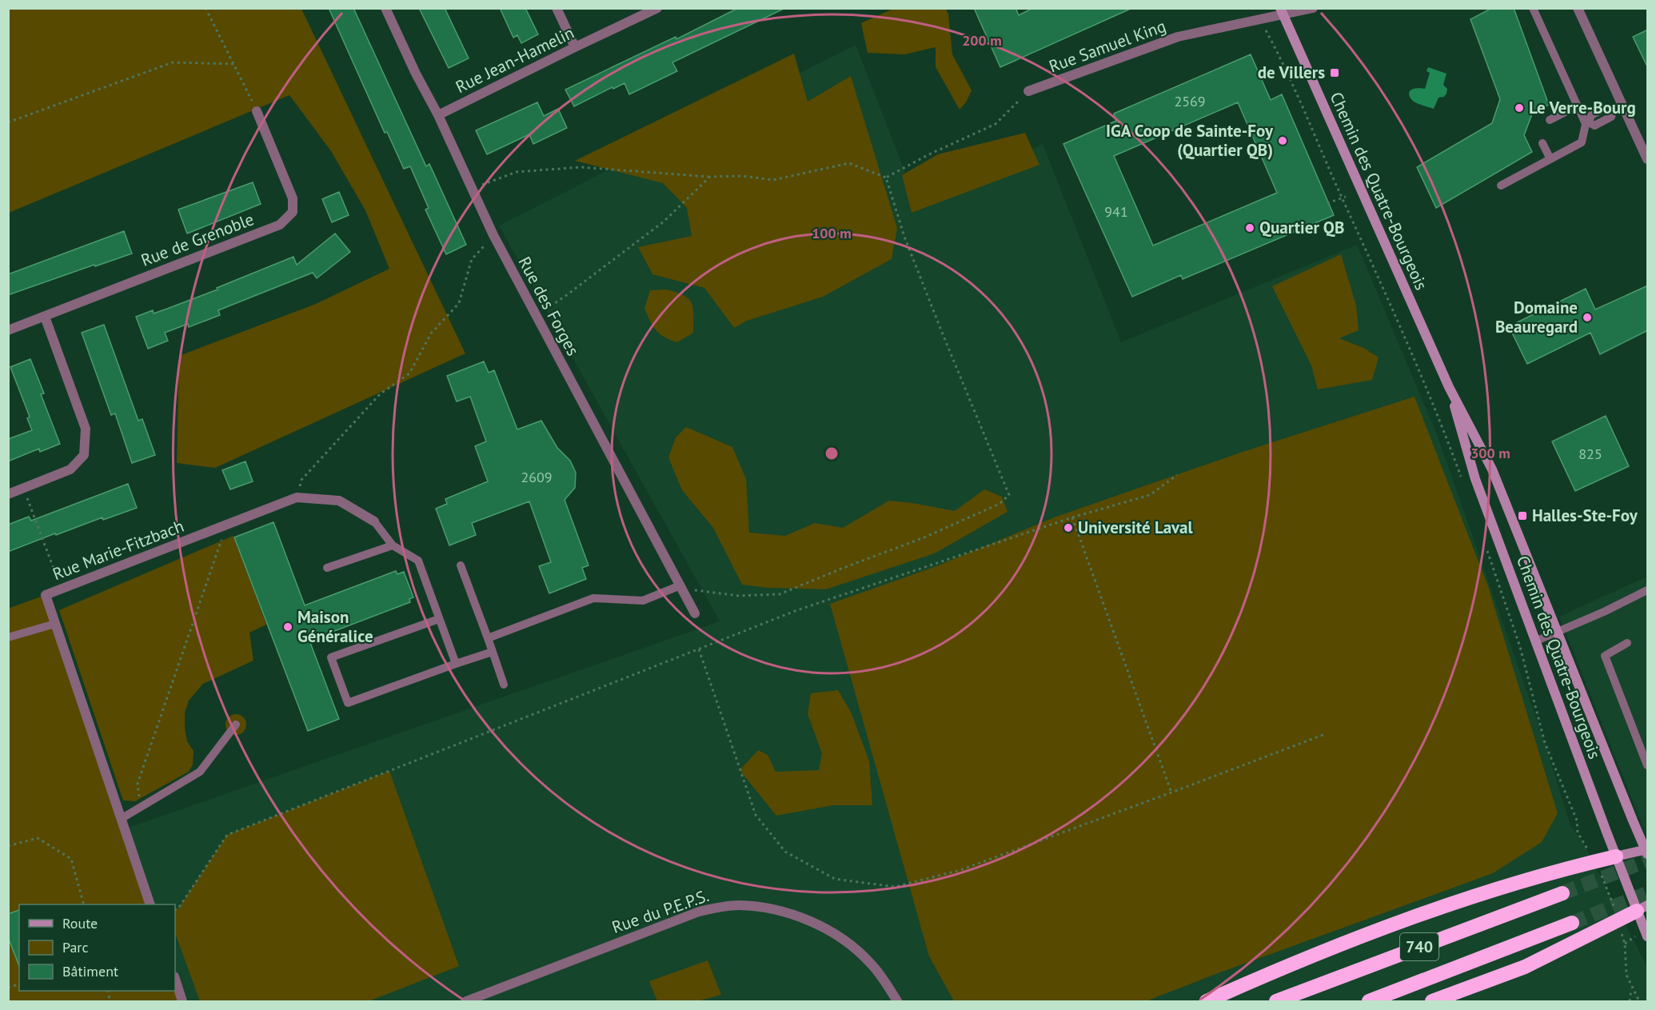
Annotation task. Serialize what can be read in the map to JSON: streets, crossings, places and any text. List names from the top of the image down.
{
  "streets": {
    "highway": ["740"],
    "main road": ["Chemin des Quatre-Bourgeois"],
    "street": [
      "Rue Samuel King",
      "Rue Jean-Hamelin",
      "Rue de Grenoble",
      "Rue des Forges",
      "Rue Marie-Fitzbach",
      "Rue du P.E.P.S."
    ]
  },
  "crossings": [
    ["Rue Samuel King", "Chemin des Quatre-Bourgeois"],
    ["Rue Jean-Hamelin", "Rue des Forges"]
  ],
  "places": {
    "transit": ["de Villers", "Halles-Ste-Foy"],
    "other": [
      "Le Verre-Bourg",
      "IGA Coop de Sainte-Foy (Quartier QB)",
      "Quartier QB",
      "Domaine Beauregard",
      "Université Laval",
      "Maison Généralice"
    ]
  },
  "house_numbers": [
    "2569",
    "941",
    "825",
    "2609"
  ],
  "legend": ["Route", "Parc", "Bâtiment"],
  "rings": ["200 m", "100 m", "300 m"]
}
